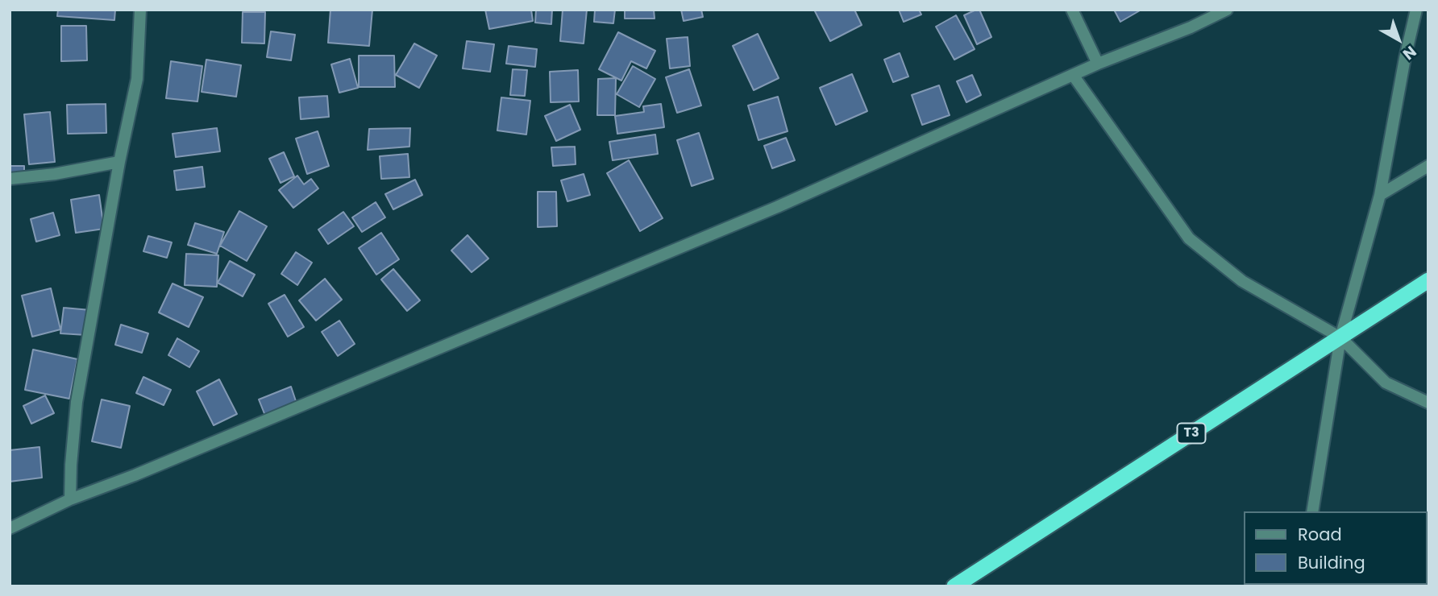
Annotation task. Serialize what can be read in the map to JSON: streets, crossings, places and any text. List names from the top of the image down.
{
  "streets": {
    "highway": ["T3"]
  },
  "legend": ["Road", "Building"],
  "north": "bottom right"
}
